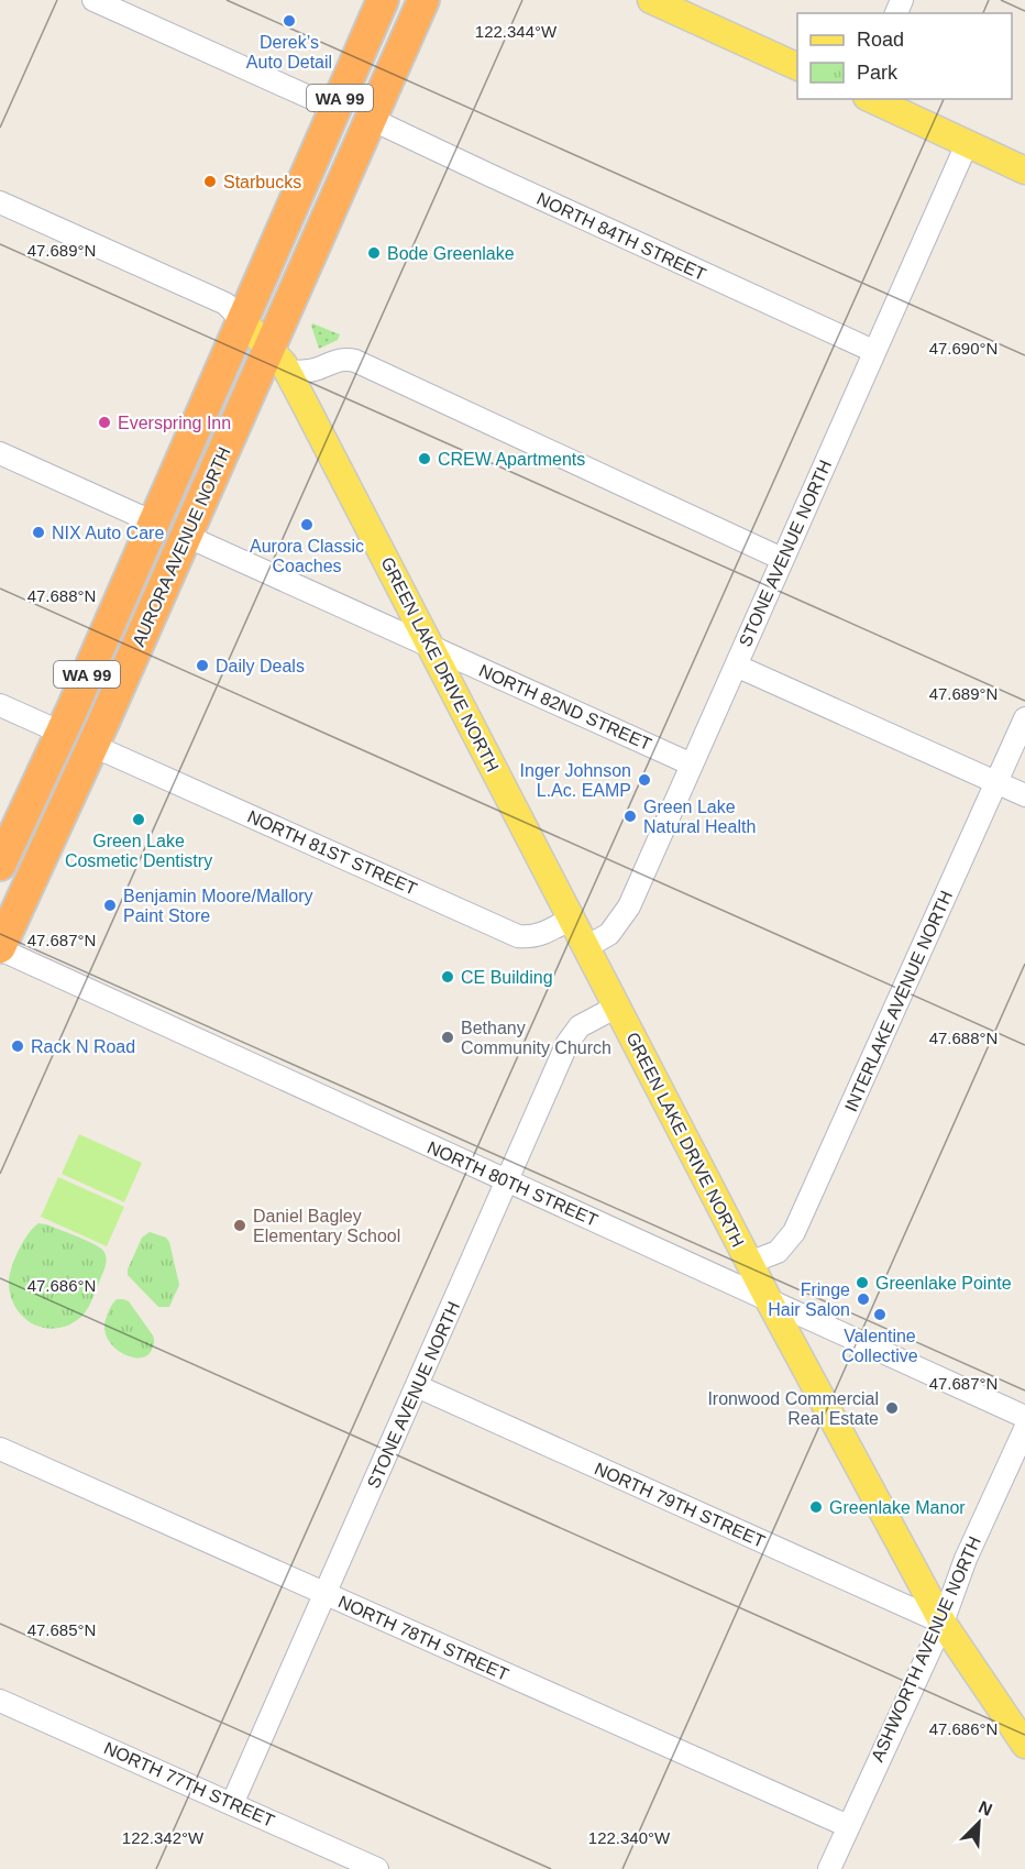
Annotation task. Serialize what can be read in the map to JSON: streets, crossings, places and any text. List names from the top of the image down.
{
  "streets": {
    "highway": ["WA 99", "AURORA AVENUE NORTH"],
    "main road": ["GREEN LAKE DRIVE NORTH"],
    "street": [
      "NORTH 84TH STREET",
      "STONE AVENUE NORTH",
      "NORTH 82ND STREET",
      "NORTH 81ST STREET",
      "INTERLAKE AVENUE NORTH",
      "NORTH 80TH STREET",
      "NORTH 79TH STREET",
      "NORTH 78TH STREET",
      "ASHWORTH AVENUE NORTH",
      "NORTH 77TH STREET"
    ]
  },
  "crossings": [
    ["NORTH 84TH STREET", "AURORA AVENUE NORTH"],
    ["NORTH 84TH STREET", "STONE AVENUE NORTH"],
    ["AURORA AVENUE NORTH", "GREEN LAKE DRIVE NORTH"],
    ["AURORA AVENUE NORTH", "NORTH 82ND STREET"],
    ["AURORA AVENUE NORTH", "NORTH 81ST STREET"],
    ["AURORA AVENUE NORTH", "NORTH 80TH STREET"],
    ["STONE AVENUE NORTH", "GREEN LAKE DRIVE NORTH"],
    ["STONE AVENUE NORTH", "NORTH 82ND STREET"],
    ["STONE AVENUE NORTH", "NORTH 80TH STREET"],
    ["STONE AVENUE NORTH", "NORTH 79TH STREET"],
    ["STONE AVENUE NORTH", "NORTH 78TH STREET"],
    ["STONE AVENUE NORTH", "NORTH 77TH STREET"],
    ["GREEN LAKE DRIVE NORTH", "NORTH 82ND STREET"],
    ["GREEN LAKE DRIVE NORTH", "NORTH 81ST STREET"],
    ["GREEN LAKE DRIVE NORTH", "INTERLAKE AVENUE NORTH"],
    ["GREEN LAKE DRIVE NORTH", "NORTH 80TH STREET"],
    ["GREEN LAKE DRIVE NORTH", "NORTH 79TH STREET"],
    ["GREEN LAKE DRIVE NORTH", "ASHWORTH AVENUE NORTH"],
    ["NORTH 79TH STREET", "ASHWORTH AVENUE NORTH"],
    ["NORTH 78TH STREET", "ASHWORTH AVENUE NORTH"]
  ],
  "places": [
    "Derek’s Auto Detail",
    "Starbucks",
    "Bode Greenlake",
    "Everspring Inn",
    "CREW Apartments",
    "Aurora Classic Coaches",
    "NIX Auto Care",
    "Daily Deals",
    "Inger Johnson L.Ac. EAMP",
    "Green Lake Natural Health",
    "Green Lake Cosmetic Dentistry",
    "Benjamin Moore/Mallory Paint Store",
    "CE Building",
    "Bethany Community Church",
    "Rack N Road",
    "Daniel Bagley Elementary School",
    "Greenlake Pointe",
    "Fringe Hair Salon",
    "Valentine Collective",
    "Ironwood Commercial Real Estate",
    "Greenlake Manor"
  ],
  "legend": ["Road", "Park"],
  "north": "top right",
  "coordinates": [
    "122.344°W",
    "47.689°N",
    "47.690°N",
    "47.688°N",
    "47.687°N",
    "47.686°N",
    "47.685°N",
    "122.342°W",
    "122.340°W"
  ]
}
